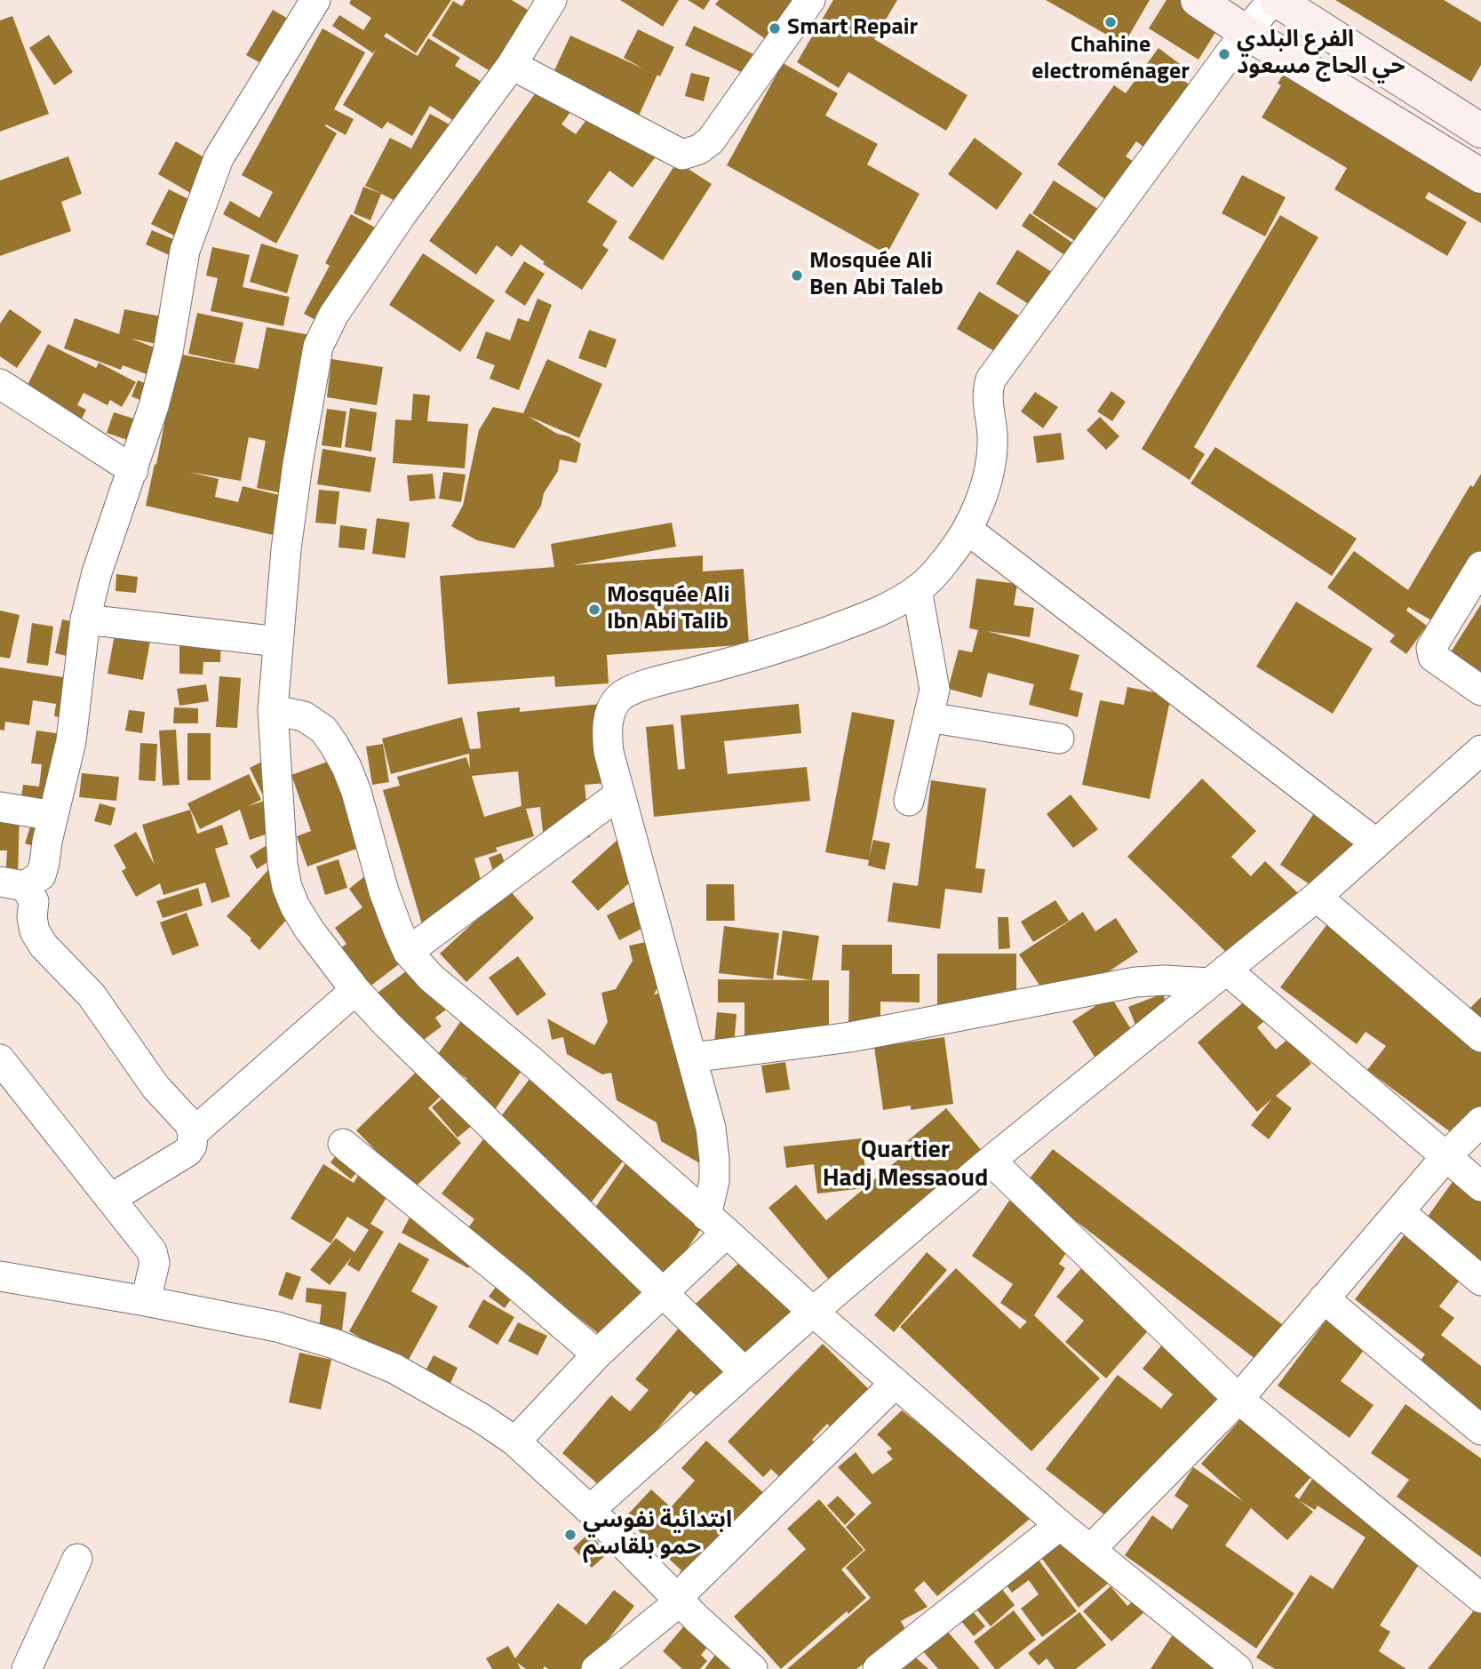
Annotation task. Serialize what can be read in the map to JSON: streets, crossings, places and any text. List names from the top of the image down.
{
  "districts": ["Quartier Hadj Messaoud"],
  "places": [
    "Chahine electroménager",
    "Smart Repair",
    "الفرع البلدي حي الحاج مسعود",
    "Mosquée Ali Ben Abi Taleb",
    "Mosquée Ali Ibn Abi Talib",
    "ابتدائية نفوسي حمو بلقاسم"
  ]
}
